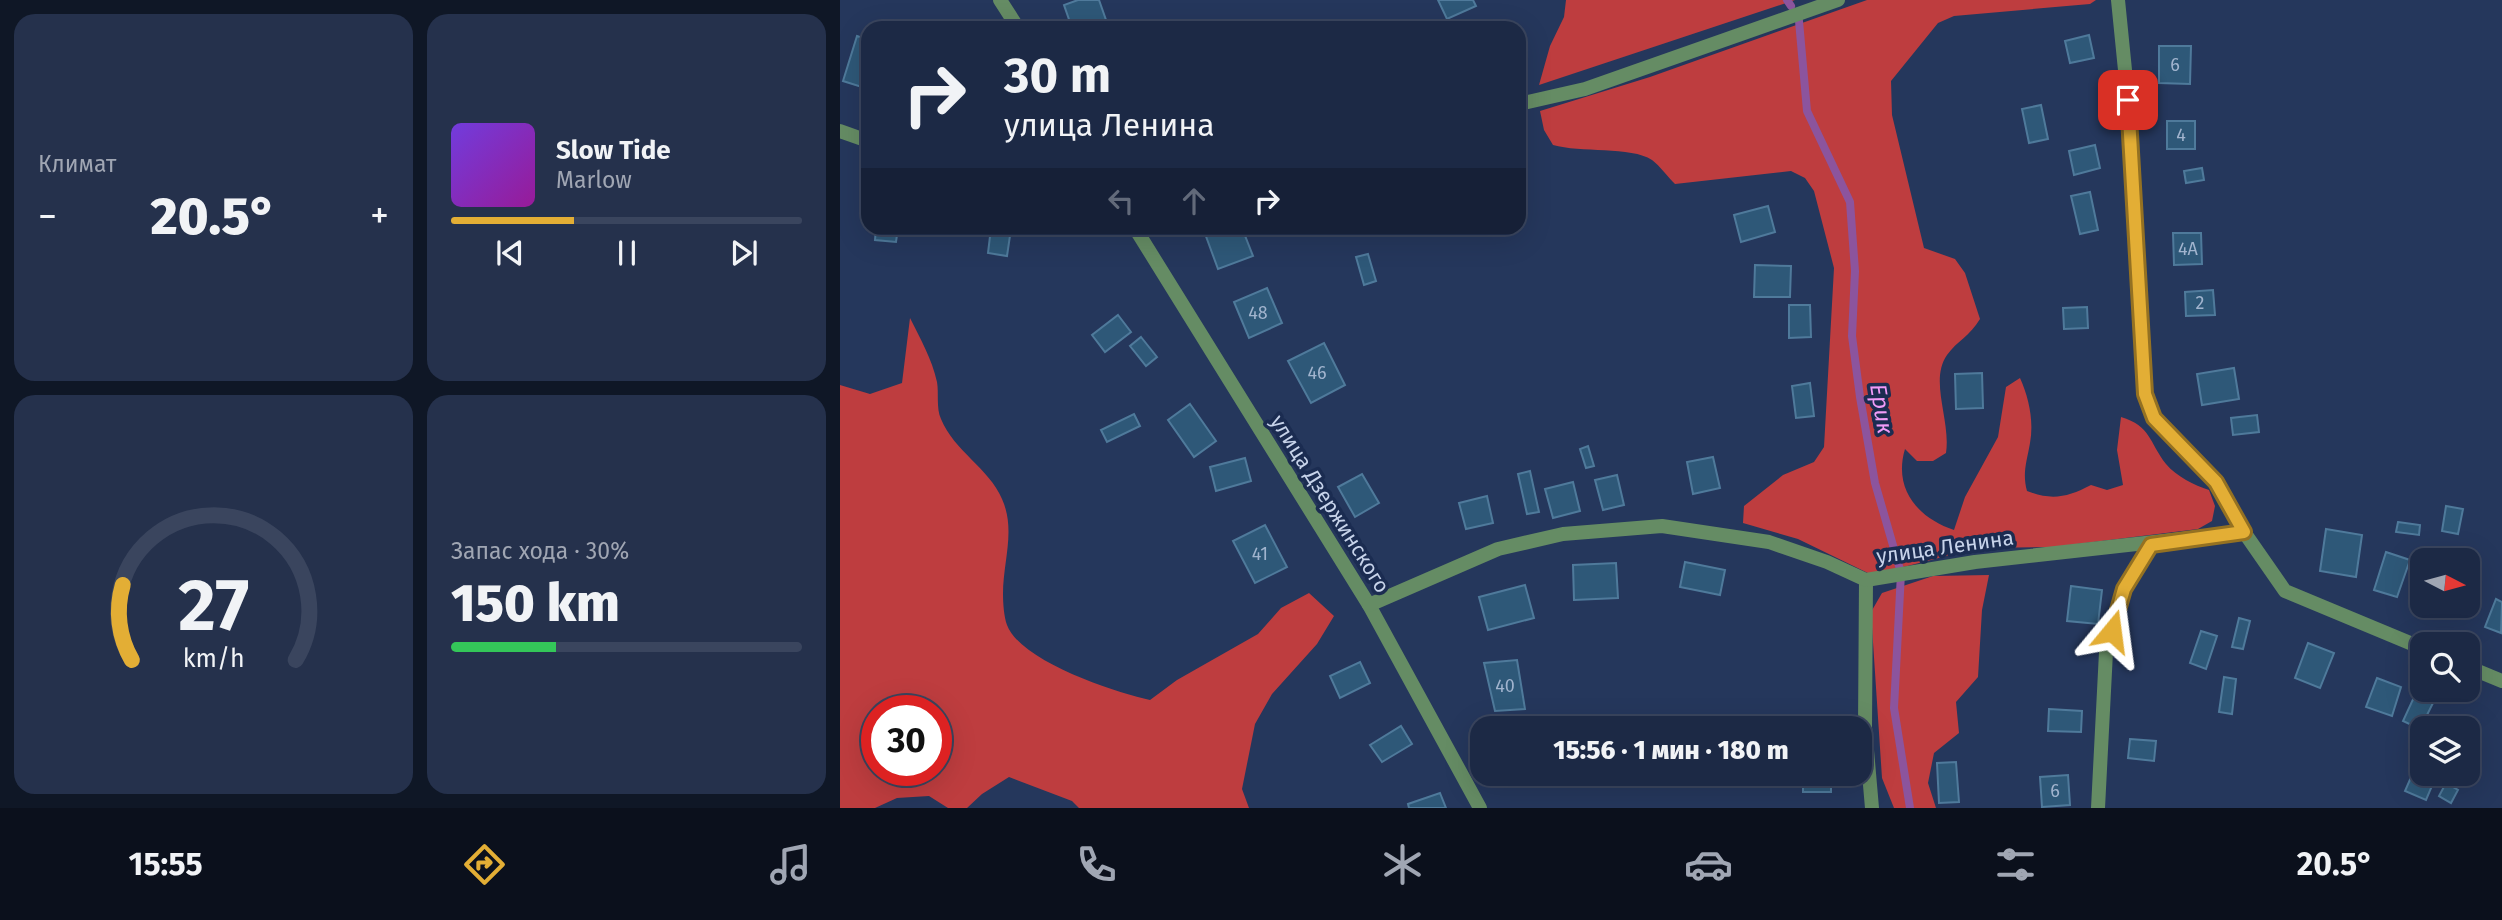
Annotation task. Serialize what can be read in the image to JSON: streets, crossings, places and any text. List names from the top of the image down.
{
  "streets": {
    "street": ["улица Дзержинского", "улица Ленина"]
  },
  "crossings": [
    ["улица Дзержинского", "улица Ленина"]
  ],
  "water": ["Ерик"],
  "house_numbers": [
    "6",
    "4",
    "4А",
    "2",
    "48",
    "46",
    "41",
    "40",
    "6"
  ],
  "north": "right",
  "page": {
    "tile": [
      "Климат",
      ["Запас хода · 30%", "150 km"]
    ],
    "turn": ["30 m", "улица Ленина"],
    "song": ["Slow Tide", "Marlow"],
    "heat": ["−", "20.5°", "+"],
    "limit": "30",
    "trip": "15:56 · 1 мин · 180 m",
    "tabs": ["15:55", "20.5°"],
    "gauge": ["27", "km/h"]
  }
}
